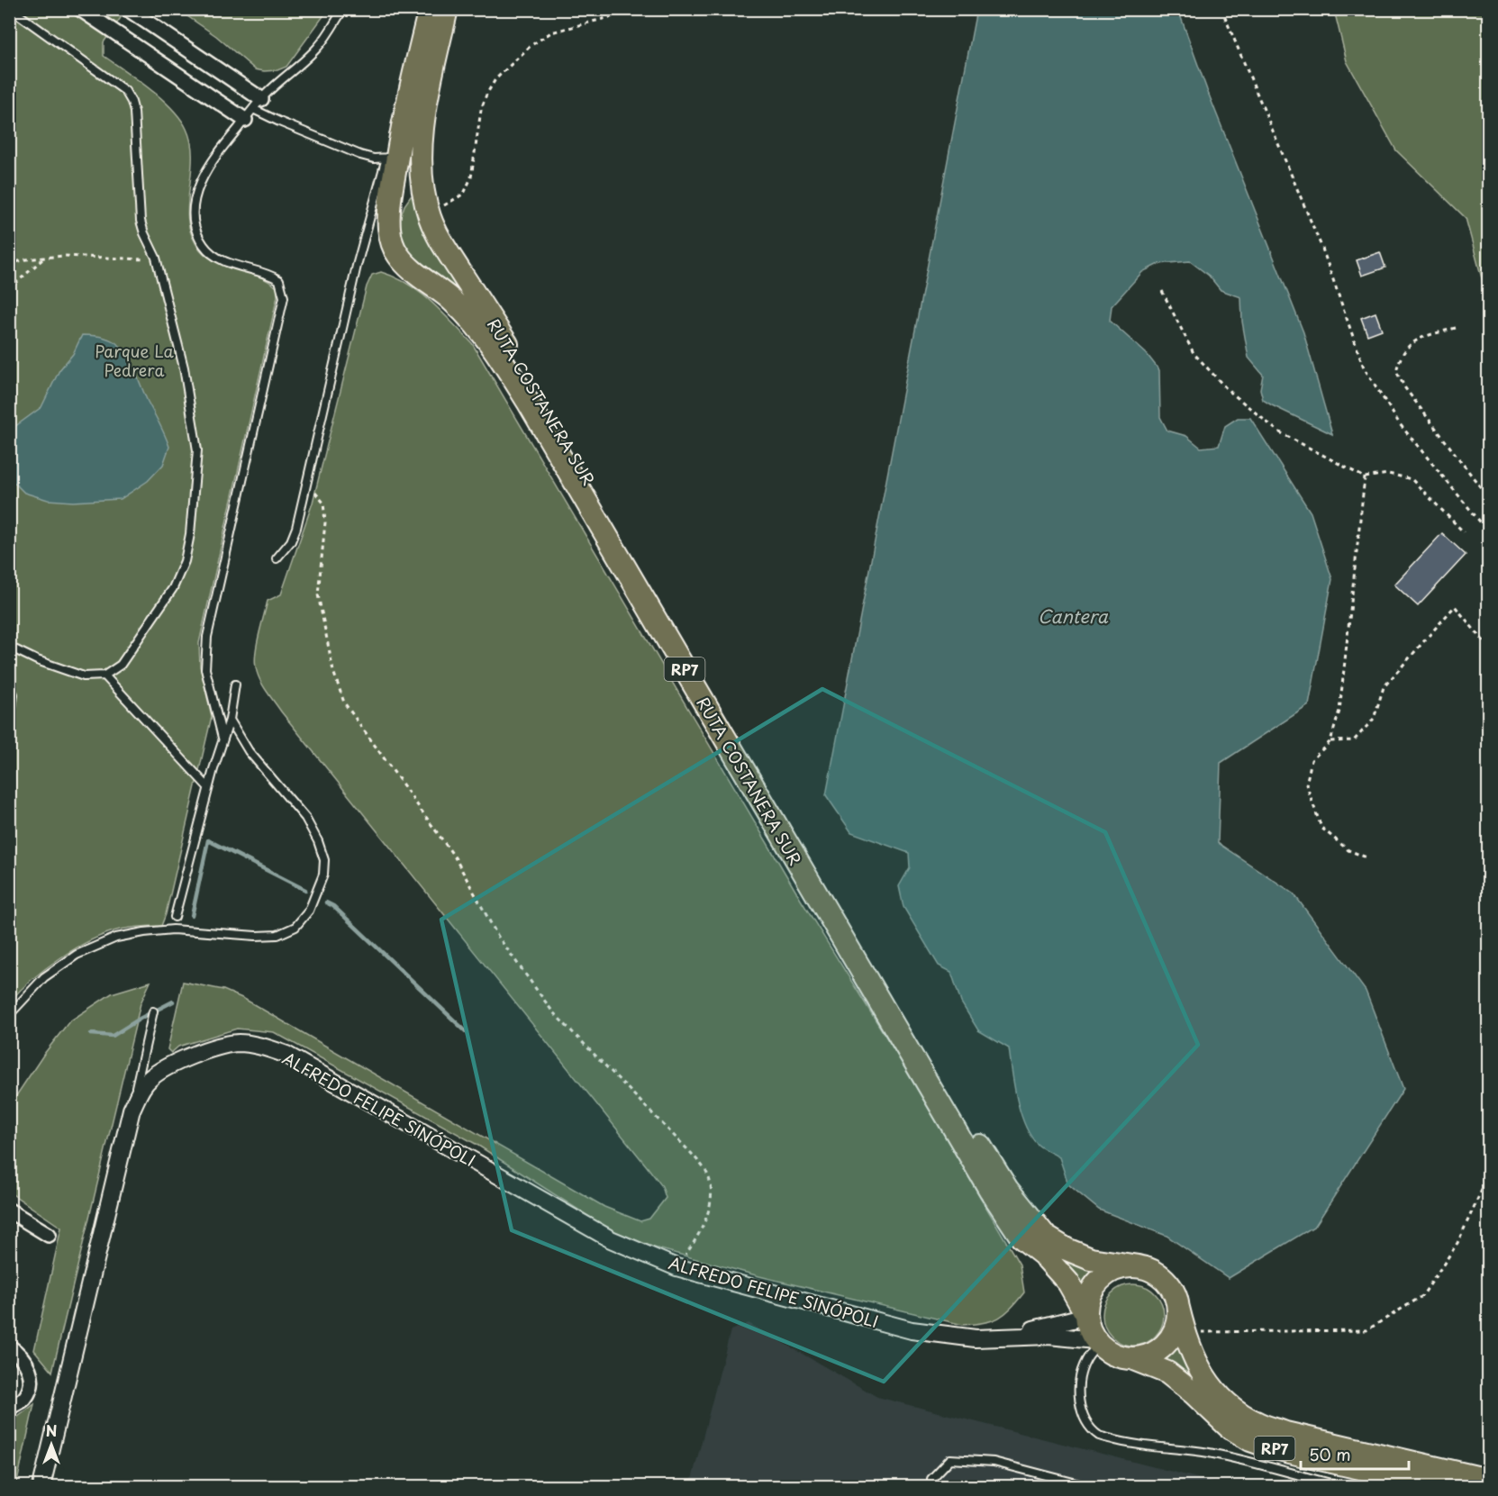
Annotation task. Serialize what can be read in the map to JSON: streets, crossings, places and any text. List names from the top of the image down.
{
  "streets": {
    "main road": ["RUTA COSTANERA SUR", "RP7"],
    "street": ["ALFREDO FELIPE SINÓPOLI"]
  },
  "crossings": [
    ["RUTA COSTANERA SUR", "RP7"]
  ],
  "water": ["Cantera"],
  "parks": ["Parque La Pedrera"],
  "scale_bar": "50 m",
  "north": "top"
}
